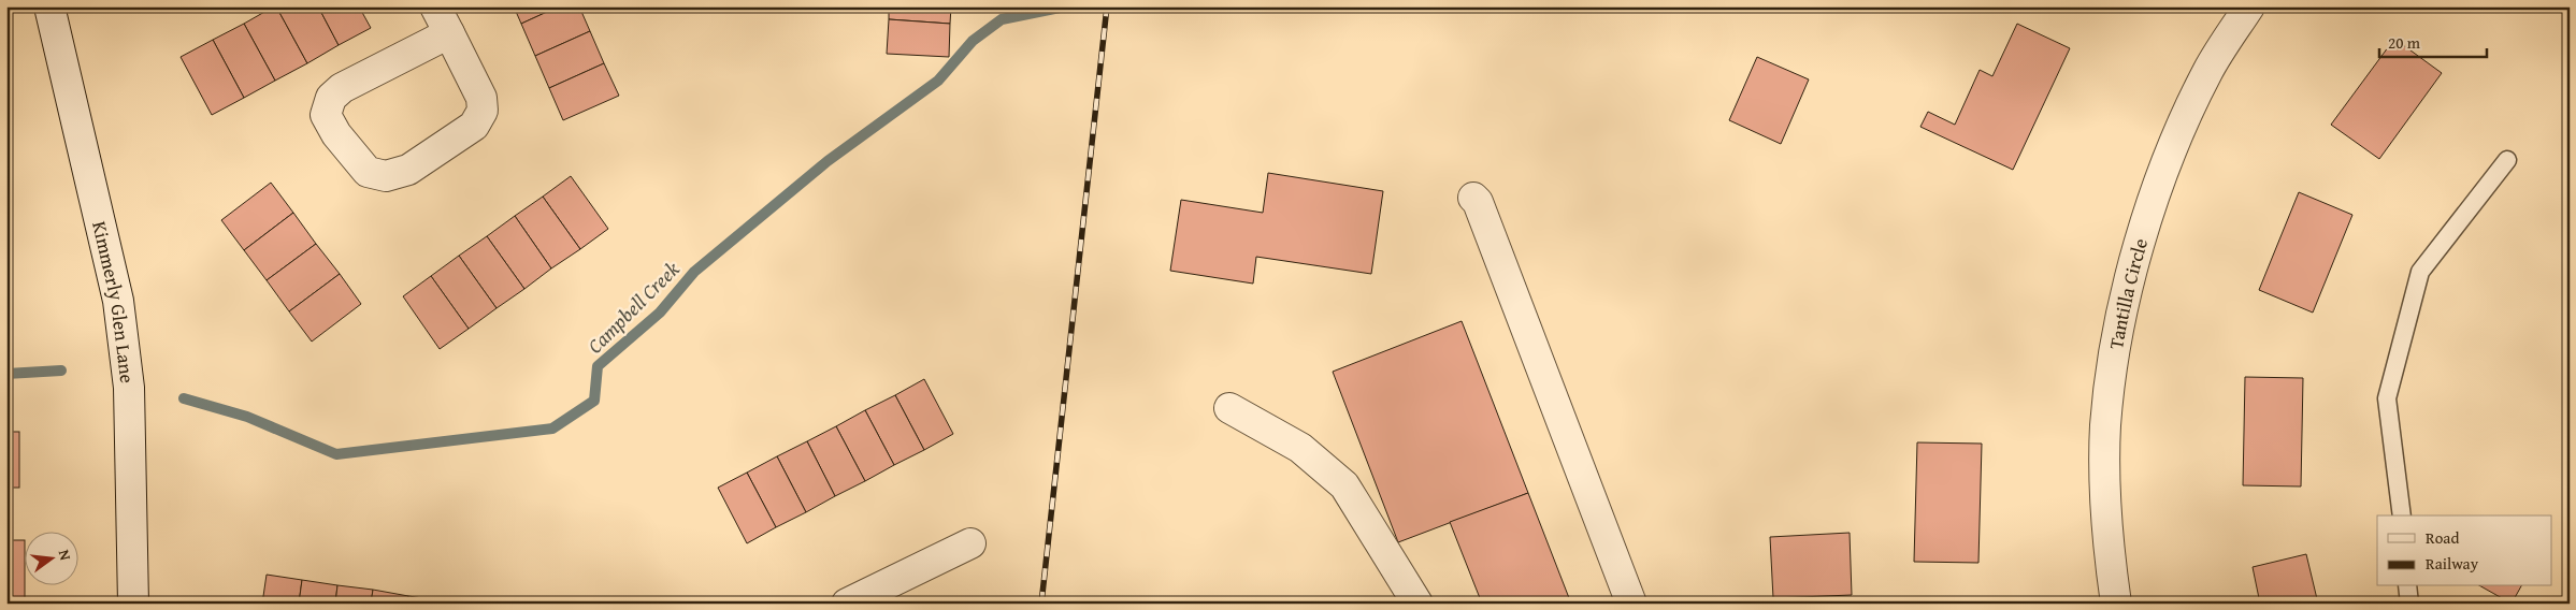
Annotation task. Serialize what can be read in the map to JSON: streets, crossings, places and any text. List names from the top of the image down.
{
  "streets": {
    "street": ["Tantilla Circle", "Kimmerly Glen Lane"]
  },
  "water": ["Campbell Creek"],
  "legend": ["Road", "Railway"],
  "scale_bar": "20 m",
  "north": "right"
}
